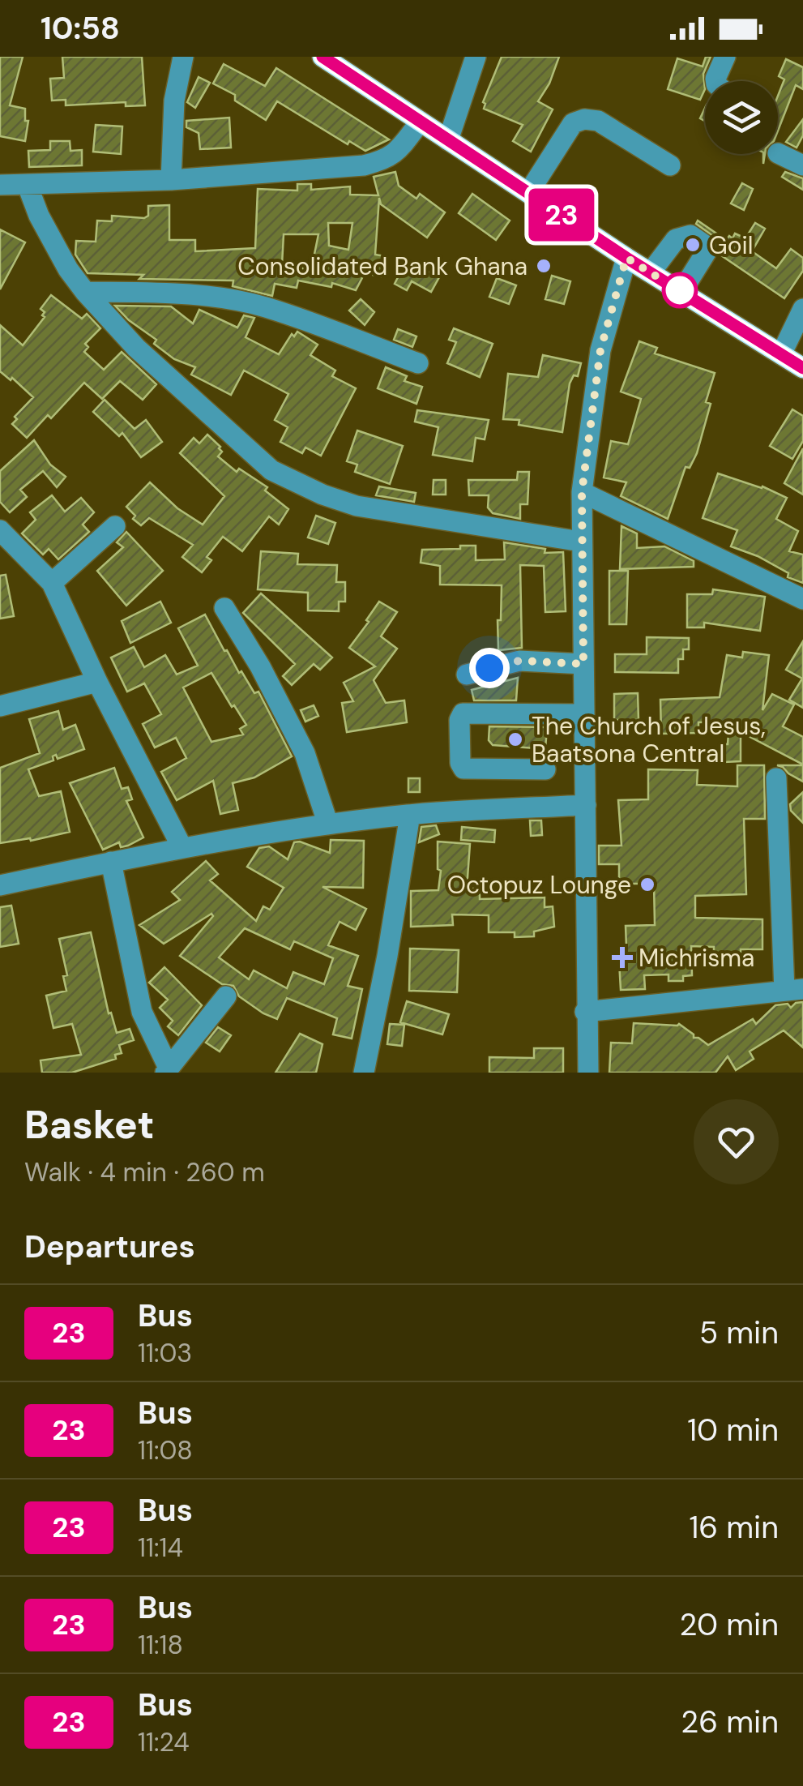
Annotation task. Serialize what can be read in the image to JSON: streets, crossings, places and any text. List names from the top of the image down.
{
  "places": {
    "other": [
      "Goil",
      "Consolidated Bank Ghana",
      "The Church of Jesus, Baatsona Central",
      "Octopuz Lounge"
    ],
    "health": ["Michrisma"]
  },
  "lines": ["bus line 23"],
  "page": {
    "status": "10:58",
    "on_map": "23",
    "heading": [
      ["Basket", "Walk · 4 min · 260 m"],
      "Departures"
    ],
    "list": [
      {
        "mark": "23",
        "name": "Bus",
        "note": "11:03",
        "value": "5 min"
      },
      {
        "mark": "23",
        "name": "Bus",
        "note": "11:08",
        "value": "10 min"
      },
      {
        "mark": "23",
        "name": "Bus",
        "note": "11:14",
        "value": "16 min"
      },
      {
        "mark": "23",
        "name": "Bus",
        "note": "11:18",
        "value": "20 min"
      },
      {
        "mark": "23",
        "name": "Bus",
        "note": "11:24",
        "value": "26 min"
      }
    ]
  }
}
